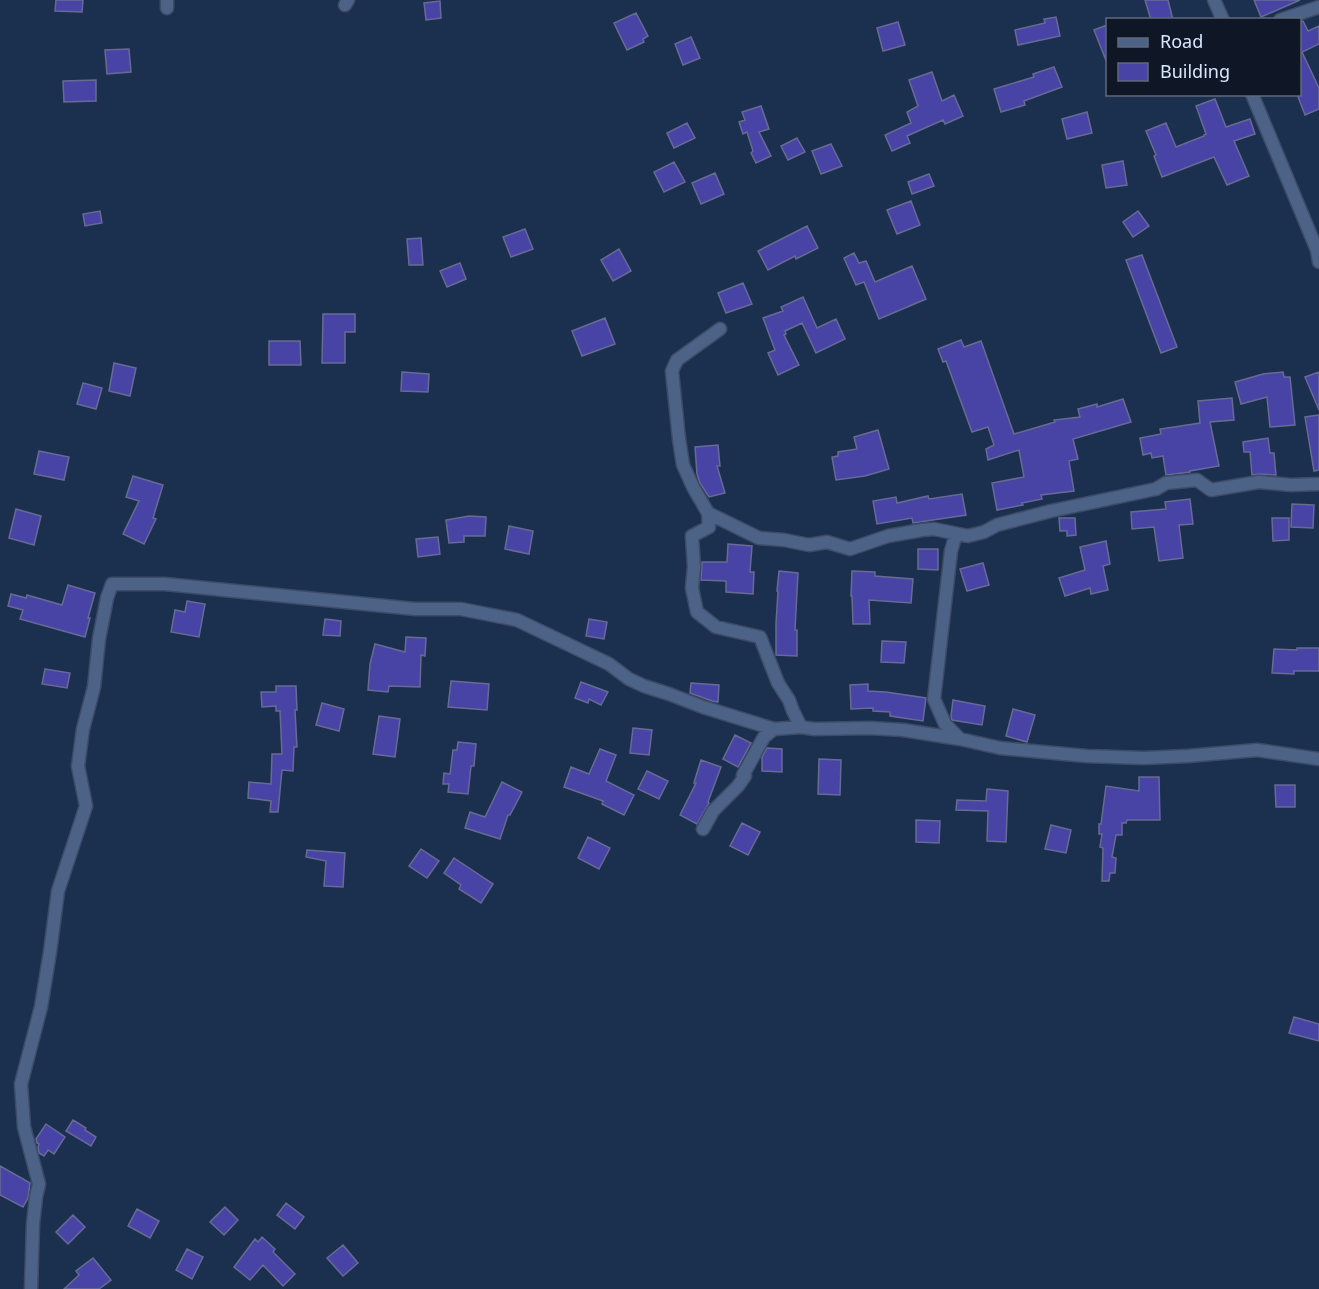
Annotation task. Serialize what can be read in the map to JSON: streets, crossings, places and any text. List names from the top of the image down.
{
  "legend": ["Road", "Building"]
}
